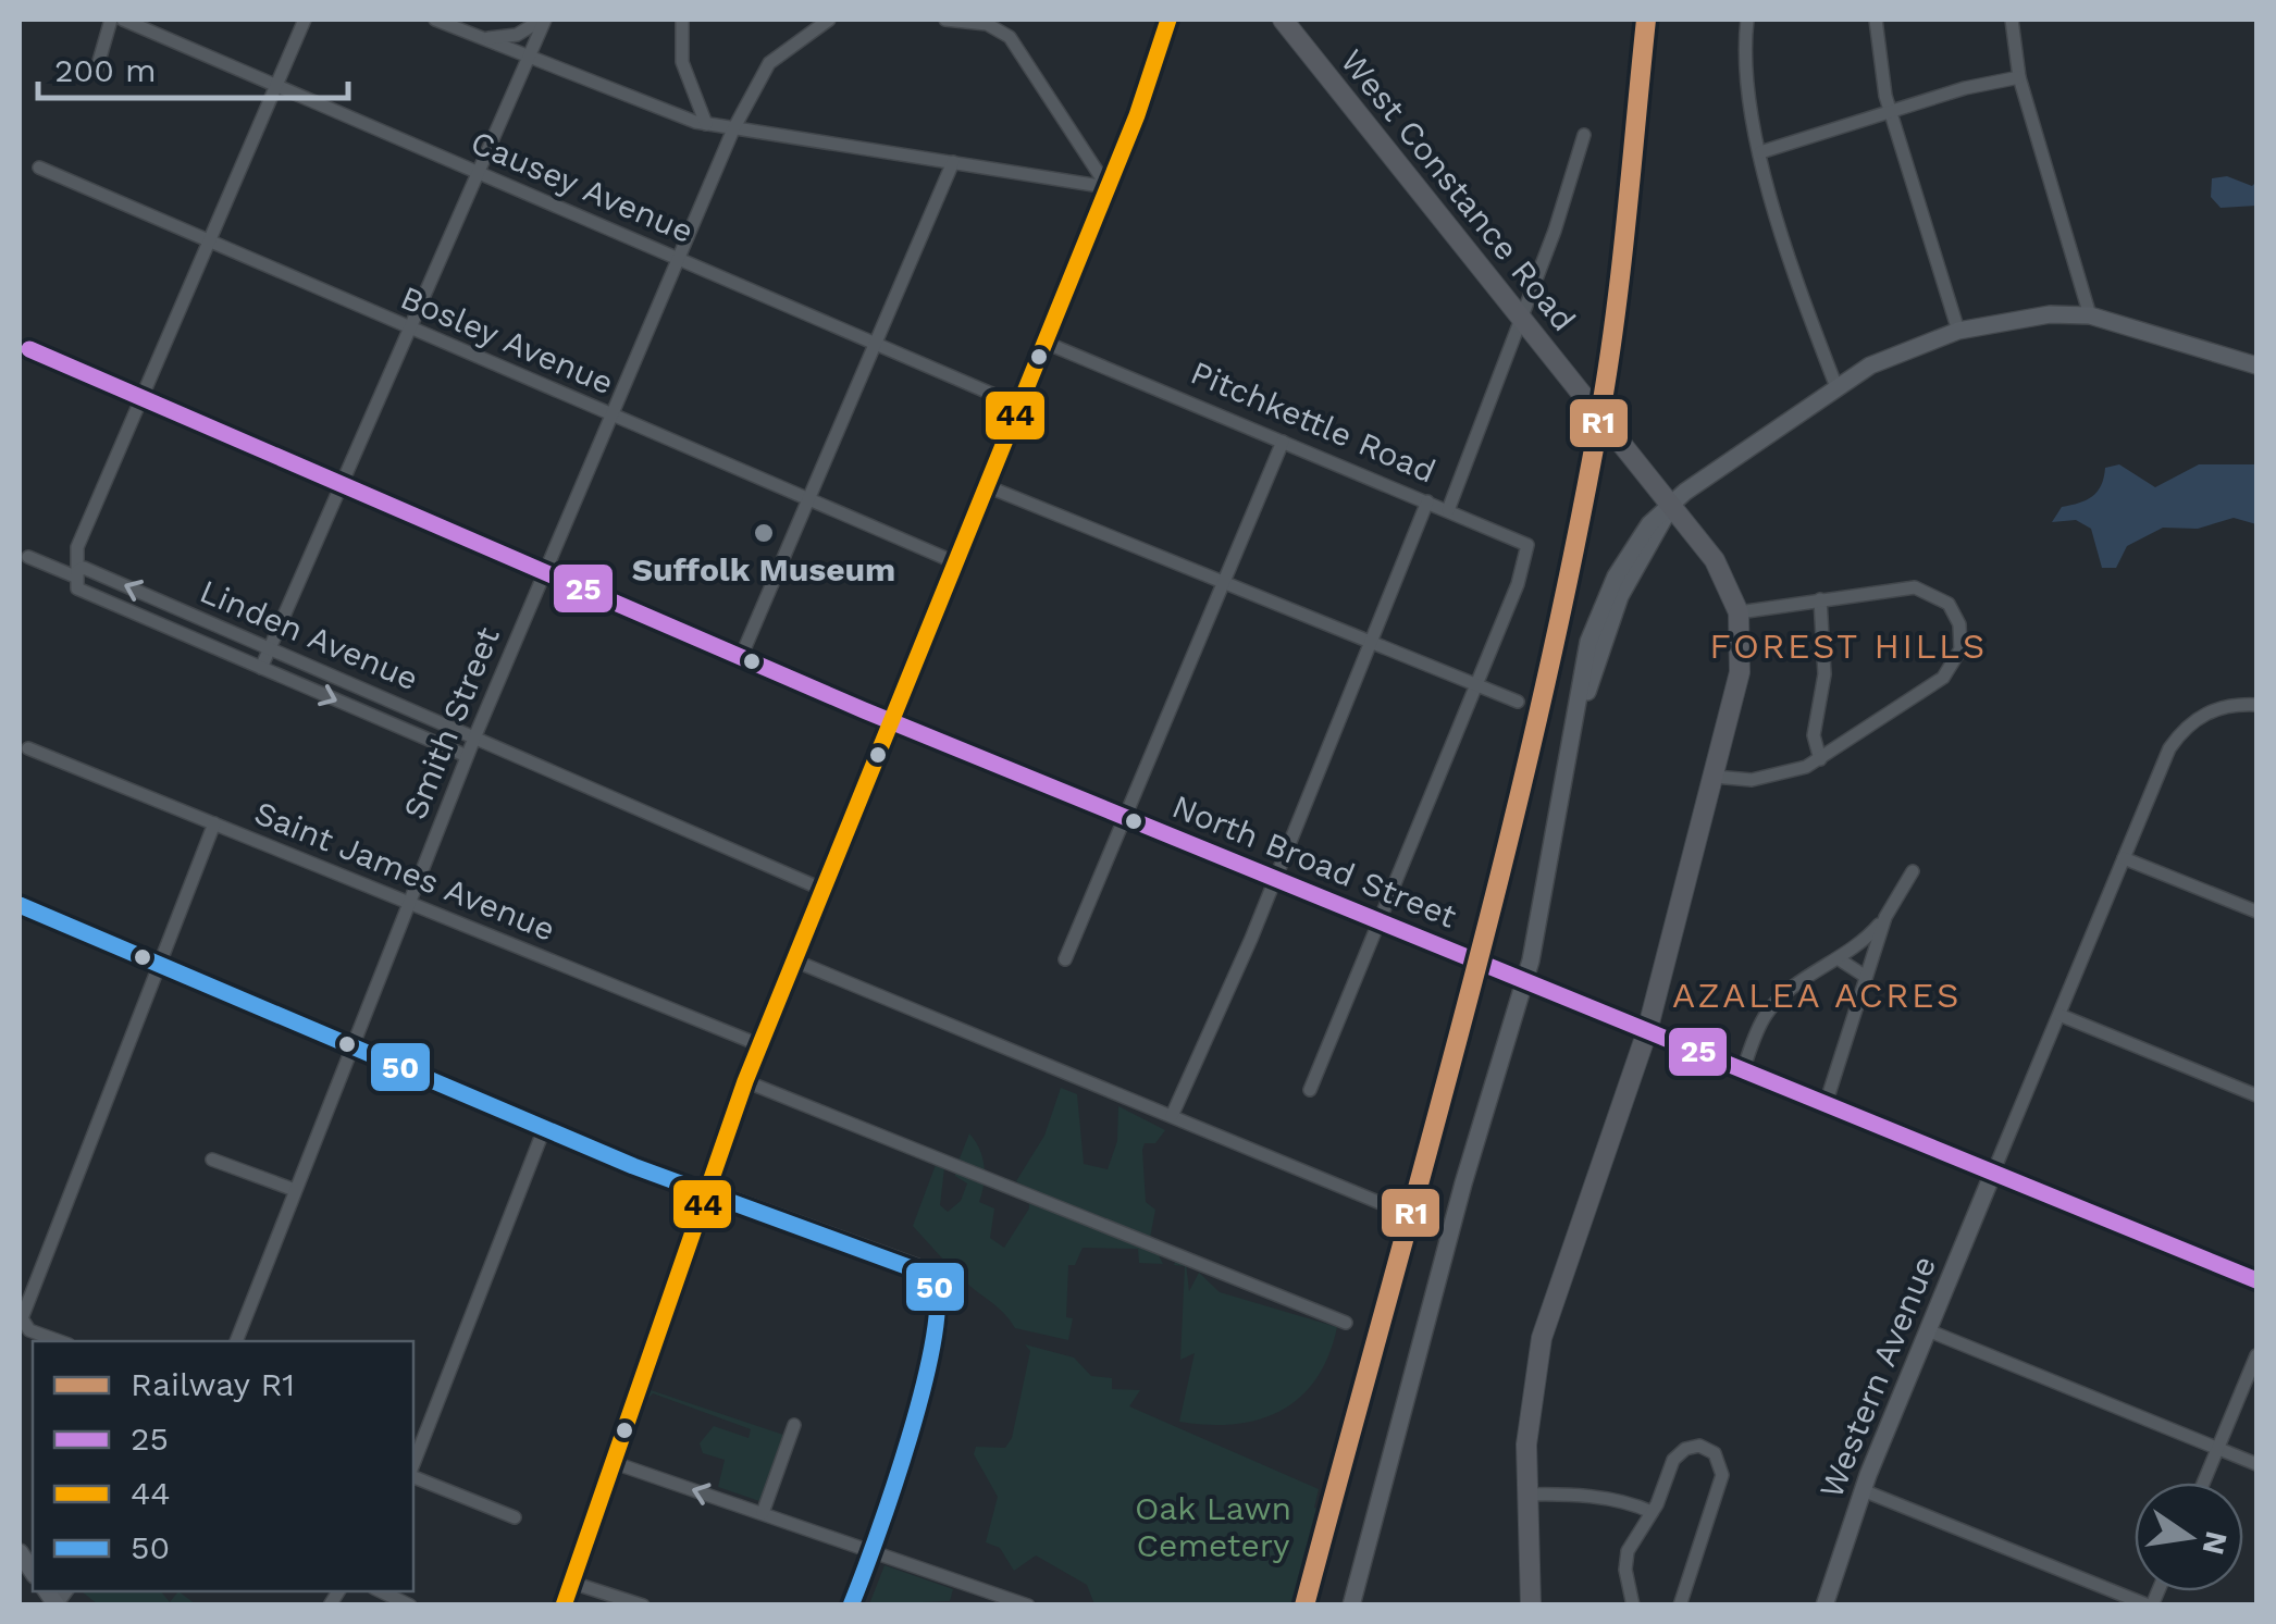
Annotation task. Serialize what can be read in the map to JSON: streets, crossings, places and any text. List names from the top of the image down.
{
  "streets": {
    "main road": ["West Constance Road"],
    "street": [
      "Causey Avenue",
      "Bosley Avenue",
      "Pitchkettle Road",
      "Linden Avenue",
      "Smith Street",
      "North Broad Street",
      "Saint James Avenue",
      "Western Avenue"
    ]
  },
  "crossings": [
    ["Causey Avenue", "Smith Street"],
    ["West Constance Road", "North Broad Street"],
    ["Bosley Avenue", "Smith Street"],
    ["Linden Avenue", "Smith Street"],
    ["Smith Street", "Saint James Avenue"],
    ["North Broad Street", "Western Avenue"]
  ],
  "districts": ["FOREST HILLS", "AZALEA ACRES"],
  "parks": ["Oak Lawn Cemetery"],
  "places": ["Suffolk Museum"],
  "lines": [
    "rail line R1",
    "transit line 44",
    "transit line 25",
    "transit line 50"
  ],
  "legend": [
    "Railway R1",
    "25",
    "44",
    "50"
  ],
  "scale_bar": "200 m",
  "north": "right"
}
